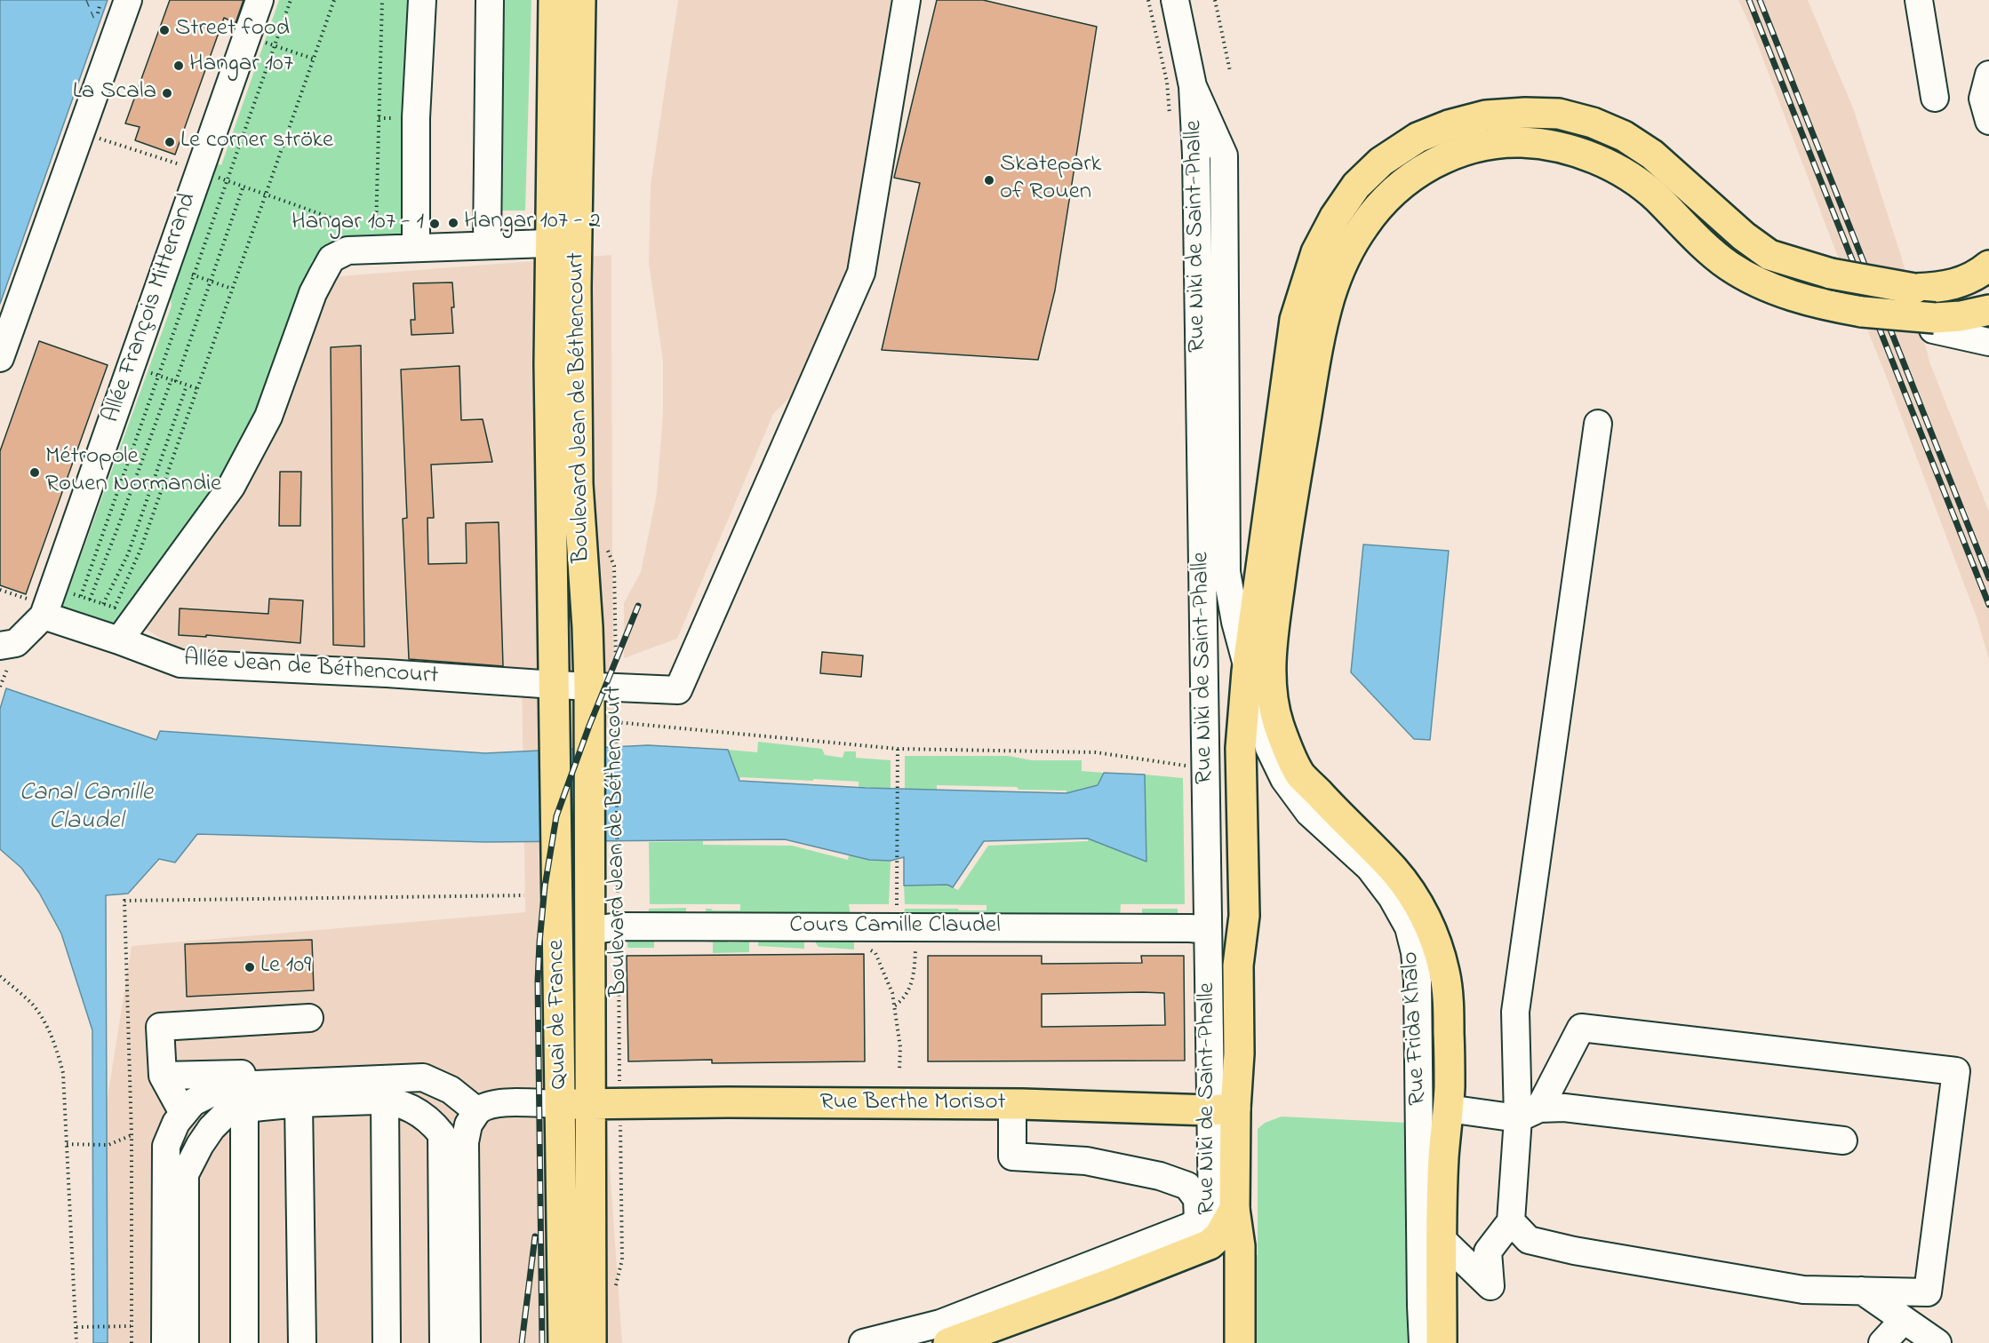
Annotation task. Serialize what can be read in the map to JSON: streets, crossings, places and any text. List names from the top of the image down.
{
  "streets": {
    "main road": [
      "Rue Niki de Saint-Phalle",
      "Boulevard Jean de Béthencourt",
      "Quai de France",
      "Rue Frida Khalo",
      "Rue Berthe Morisot"
    ],
    "street": ["Allée François Mitterrand", "Allée Jean de Béthencourt", "Cours Camille Claudel"]
  },
  "crossings": [
    ["Rue Niki de Saint-Phalle", "Rue Frida Khalo"],
    ["Rue Niki de Saint-Phalle", "Rue Berthe Morisot"],
    ["Allée François Mitterrand", "Allée Jean de Béthencourt"],
    ["Boulevard Jean de Béthencourt", "Allée Jean de Béthencourt"],
    ["Boulevard Jean de Béthencourt", "Cours Camille Claudel"],
    ["Boulevard Jean de Béthencourt", "Quai de France"],
    ["Allée Jean de Béthencourt", "Quai de France"],
    ["Cours Camille Claudel", "Quai de France"],
    ["Quai de France", "Rue Berthe Morisot"]
  ],
  "water": ["Canal Camille Claudel"],
  "places": [
    "Street food",
    "Hangar 107",
    "La Scala",
    "Le corner ströke",
    "Skatepark of Rouen",
    "Hangar 107 - 2",
    "Hangar 107 - 1",
    "Métropole Rouen Normandie",
    "Le 109"
  ]
}
